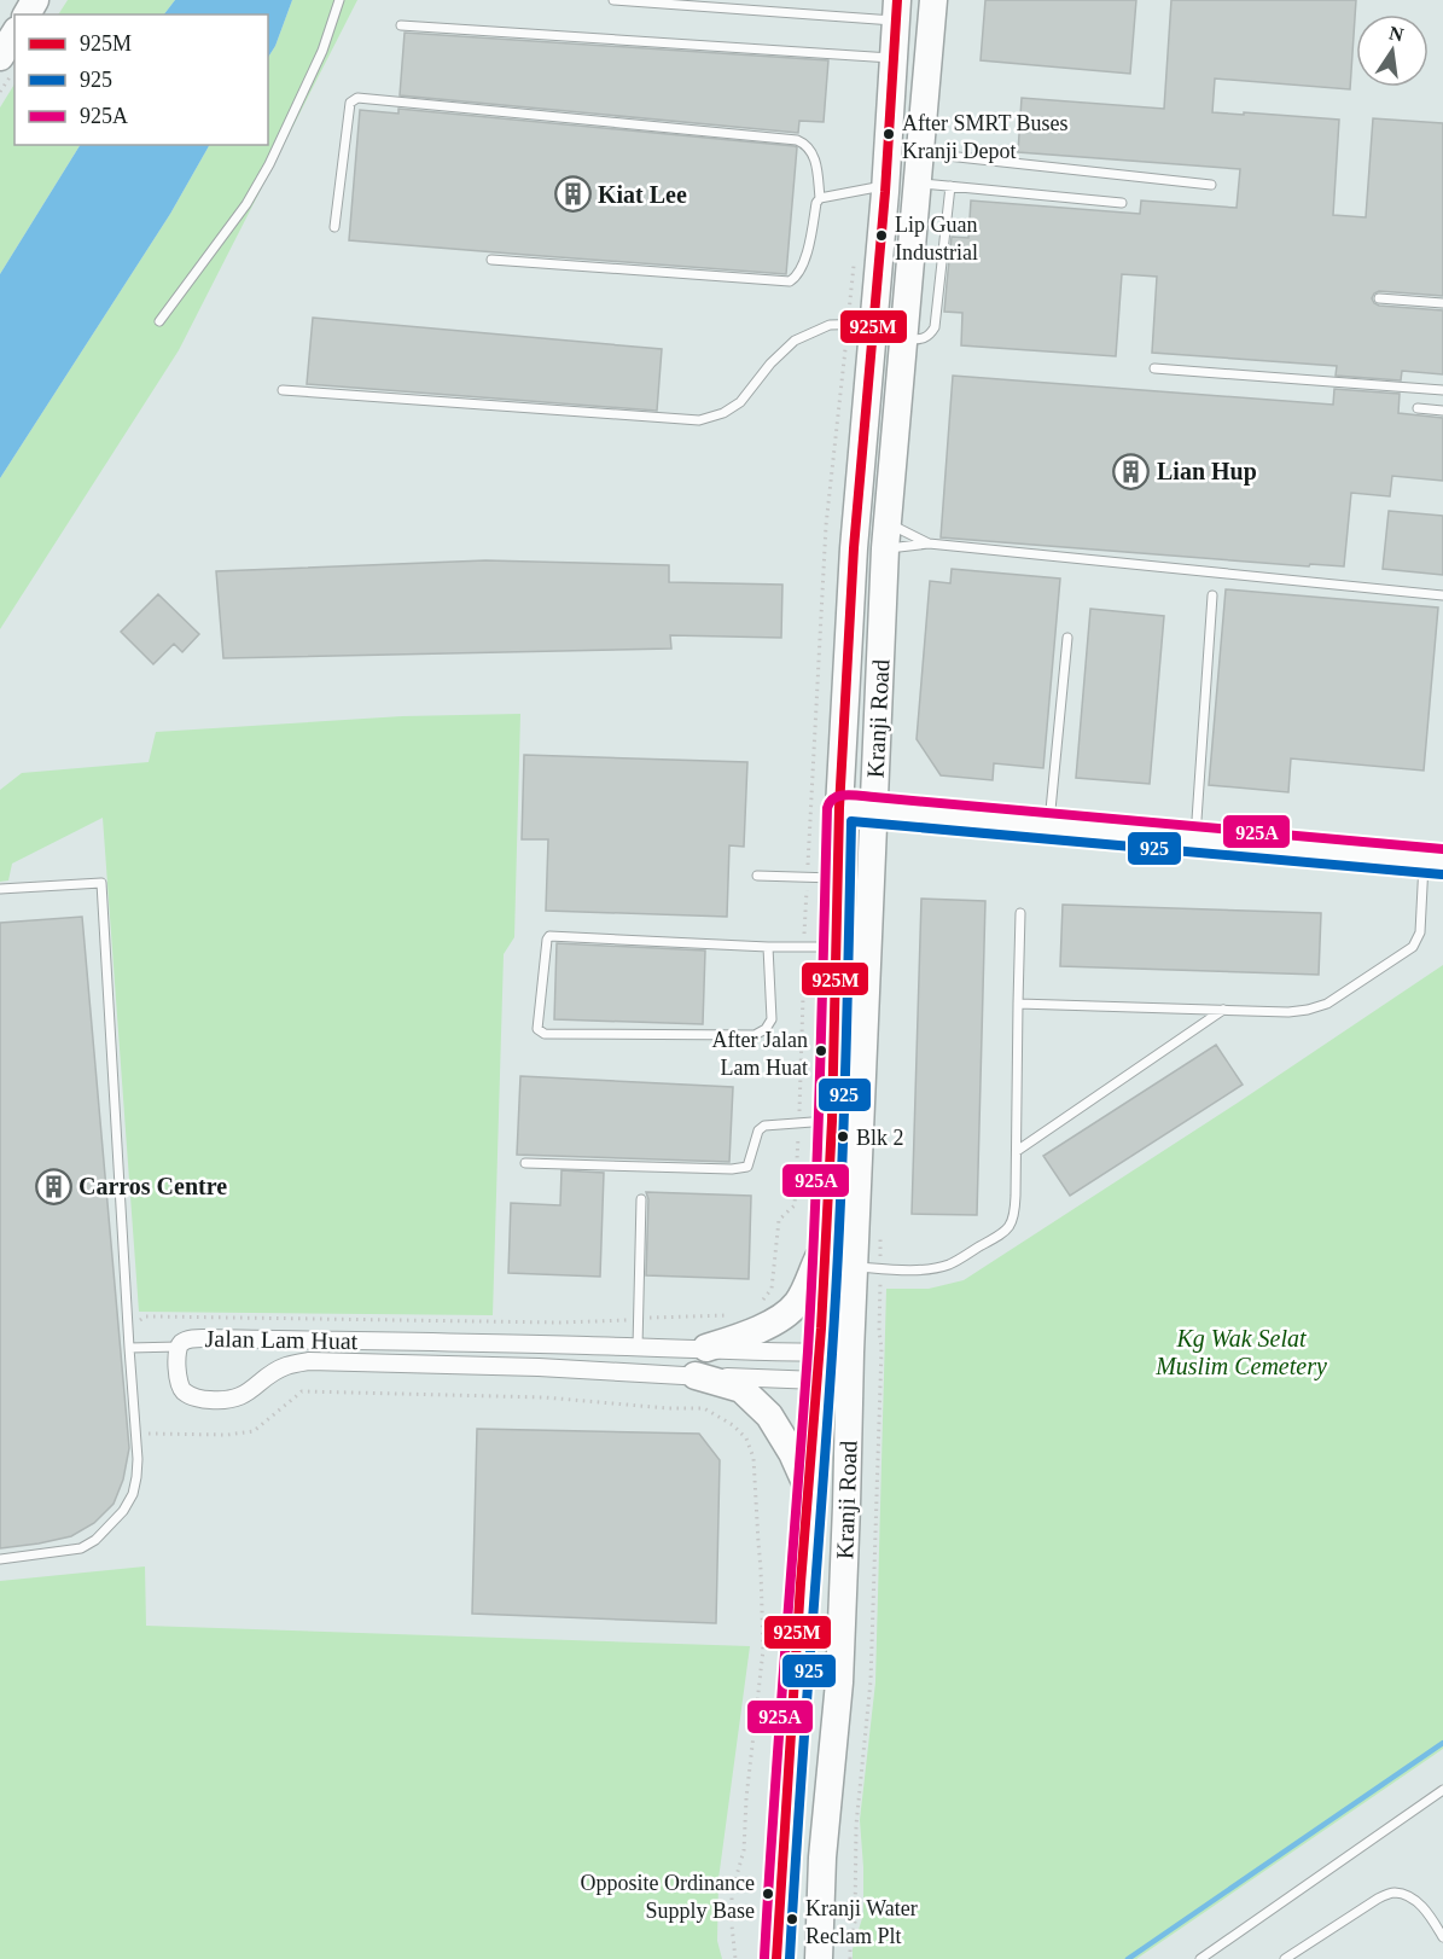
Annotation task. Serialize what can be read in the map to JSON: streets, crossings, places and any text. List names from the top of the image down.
{
  "streets": {
    "main road": ["Kranji Road"],
    "street": ["Jalan Lam Huat"]
  },
  "crossings": [
    ["Kranji Road", "Jalan Lam Huat"]
  ],
  "parks": ["Kg Wak Selat Muslim Cemetery"],
  "places": {
    "other": [
      "After SMRT Buses Kranji Depot",
      "Lip Guan Industrial",
      "After Jalan Lam Huat",
      "Blk 2",
      "Opposite Ordinance Supply Base",
      "Kranji Water Reclam Plt"
    ],
    "building": ["Kiat Lee", "Lian Hup", "Carros Centre"]
  },
  "lines": ["transit line 925M", "transit line 925A", "transit line 925"],
  "legend": ["925M", "925", "925A"],
  "north": "top"
}
